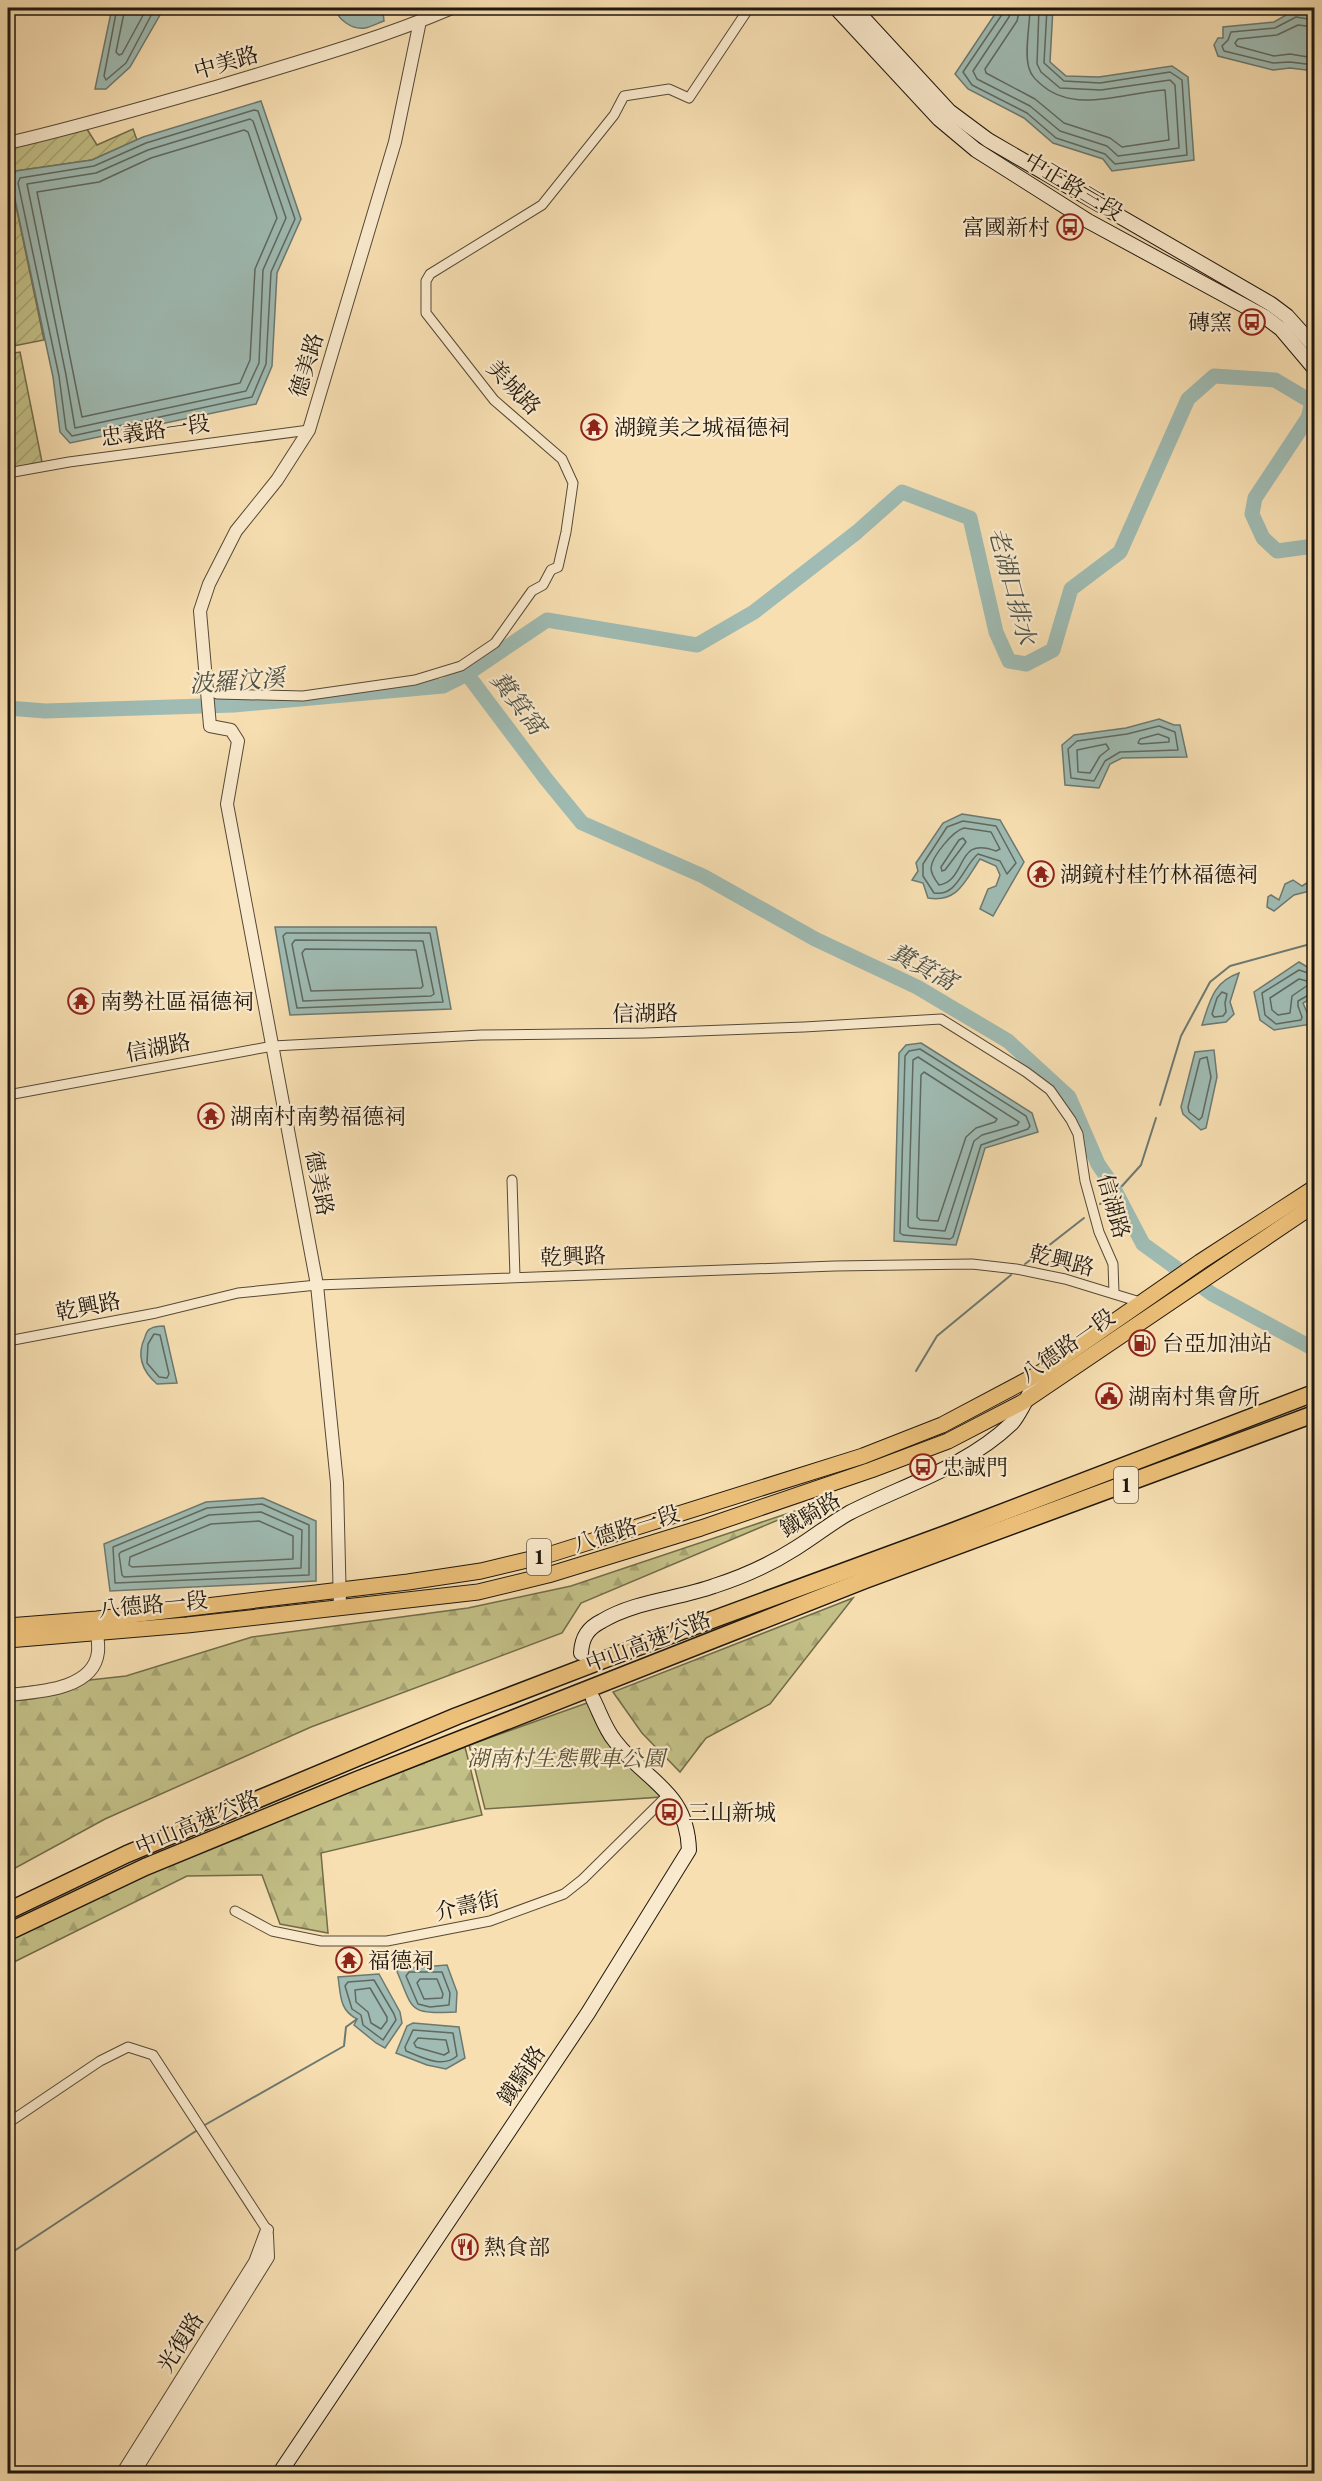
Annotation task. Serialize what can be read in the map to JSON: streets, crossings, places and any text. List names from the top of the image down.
{
  "streets": {
    "highway": ["1", "中山高速公路"],
    "main road": ["中正路三段", "八德路一段", "鐵騎路"],
    "street": [
      "中美路",
      "德美路",
      "美城路",
      "忠義路一段",
      "信湖路",
      "乾興路",
      "介壽街",
      "光復路"
    ]
  },
  "crossings": [
    ["中美路", "德美路"],
    ["德美路", "美城路"],
    ["德美路", "忠義路一段"],
    ["德美路", "信湖路"],
    ["德美路", "乾興路"],
    ["德美路", "八德路一段"],
    ["信湖路", "乾興路"],
    ["乾興路", "八德路一段"],
    ["八德路一段", "鐵騎路"],
    ["鐵騎路", "介壽街"]
  ],
  "water": ["老湖口排水", "波羅汶溪", "糞箕窩"],
  "parks": ["湖南村生態戰車公園"],
  "places": {
    "bus stop": [
      "富國新村",
      "磚窯",
      "忠誠門",
      "三山新城"
    ],
    "temple": [
      "湖鏡美之城福德祠",
      "湖鏡村桂竹林福德祠",
      "南勢社區福德祠",
      "湖南村南勢福德祠",
      "福德祠"
    ],
    "fuel station": ["台亞加油站"],
    "public building": ["湖南村集會所"],
    "restaurant": ["熱食部"]
  }
}
